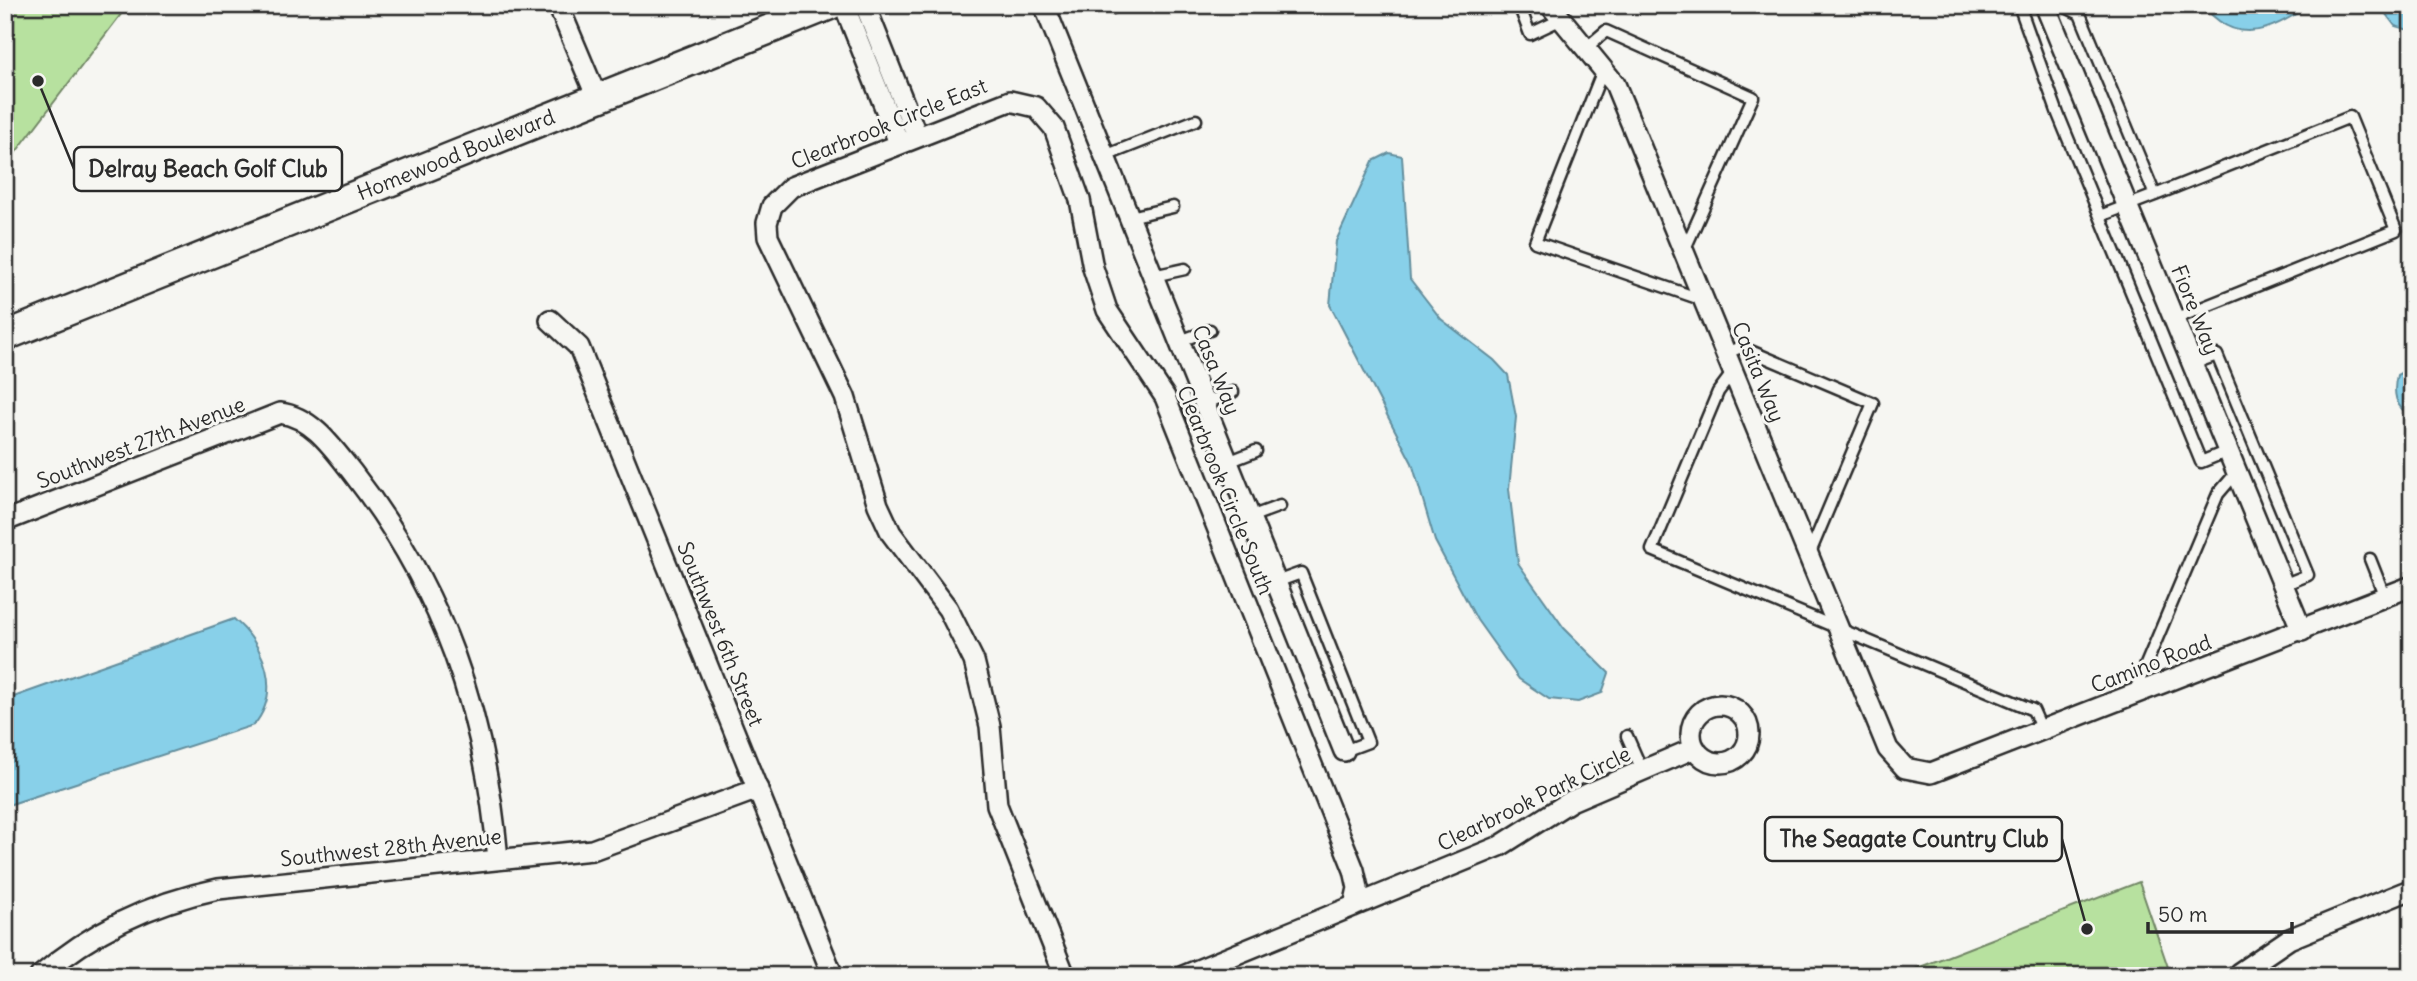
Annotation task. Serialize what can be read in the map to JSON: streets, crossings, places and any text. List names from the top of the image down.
{
  "streets": {
    "street": [
      "Clearbrook Circle East",
      "Homewood Boulevard",
      "Fiore Way",
      "Casa Way",
      "Casita Way",
      "Southwest 27th Avenue",
      "Clearbrook Circle South",
      "Southwest 6th Street",
      "Camino Road",
      "Clearbrook Park Circle",
      "Southwest 28th Avenue"
    ]
  },
  "crossings": [
    ["Clearbrook Circle East", "Clearbrook Circle South"],
    ["Fiore Way", "Camino Road"],
    ["Casita Way", "Camino Road"],
    ["Southwest 27th Avenue", "Southwest 28th Avenue"],
    ["Clearbrook Circle South", "Clearbrook Park Circle"],
    ["Southwest 6th Street", "Southwest 28th Avenue"]
  ],
  "places": ["Delray Beach Golf Club", "The Seagate Country Club"],
  "scale_bar": "50 m"
}
